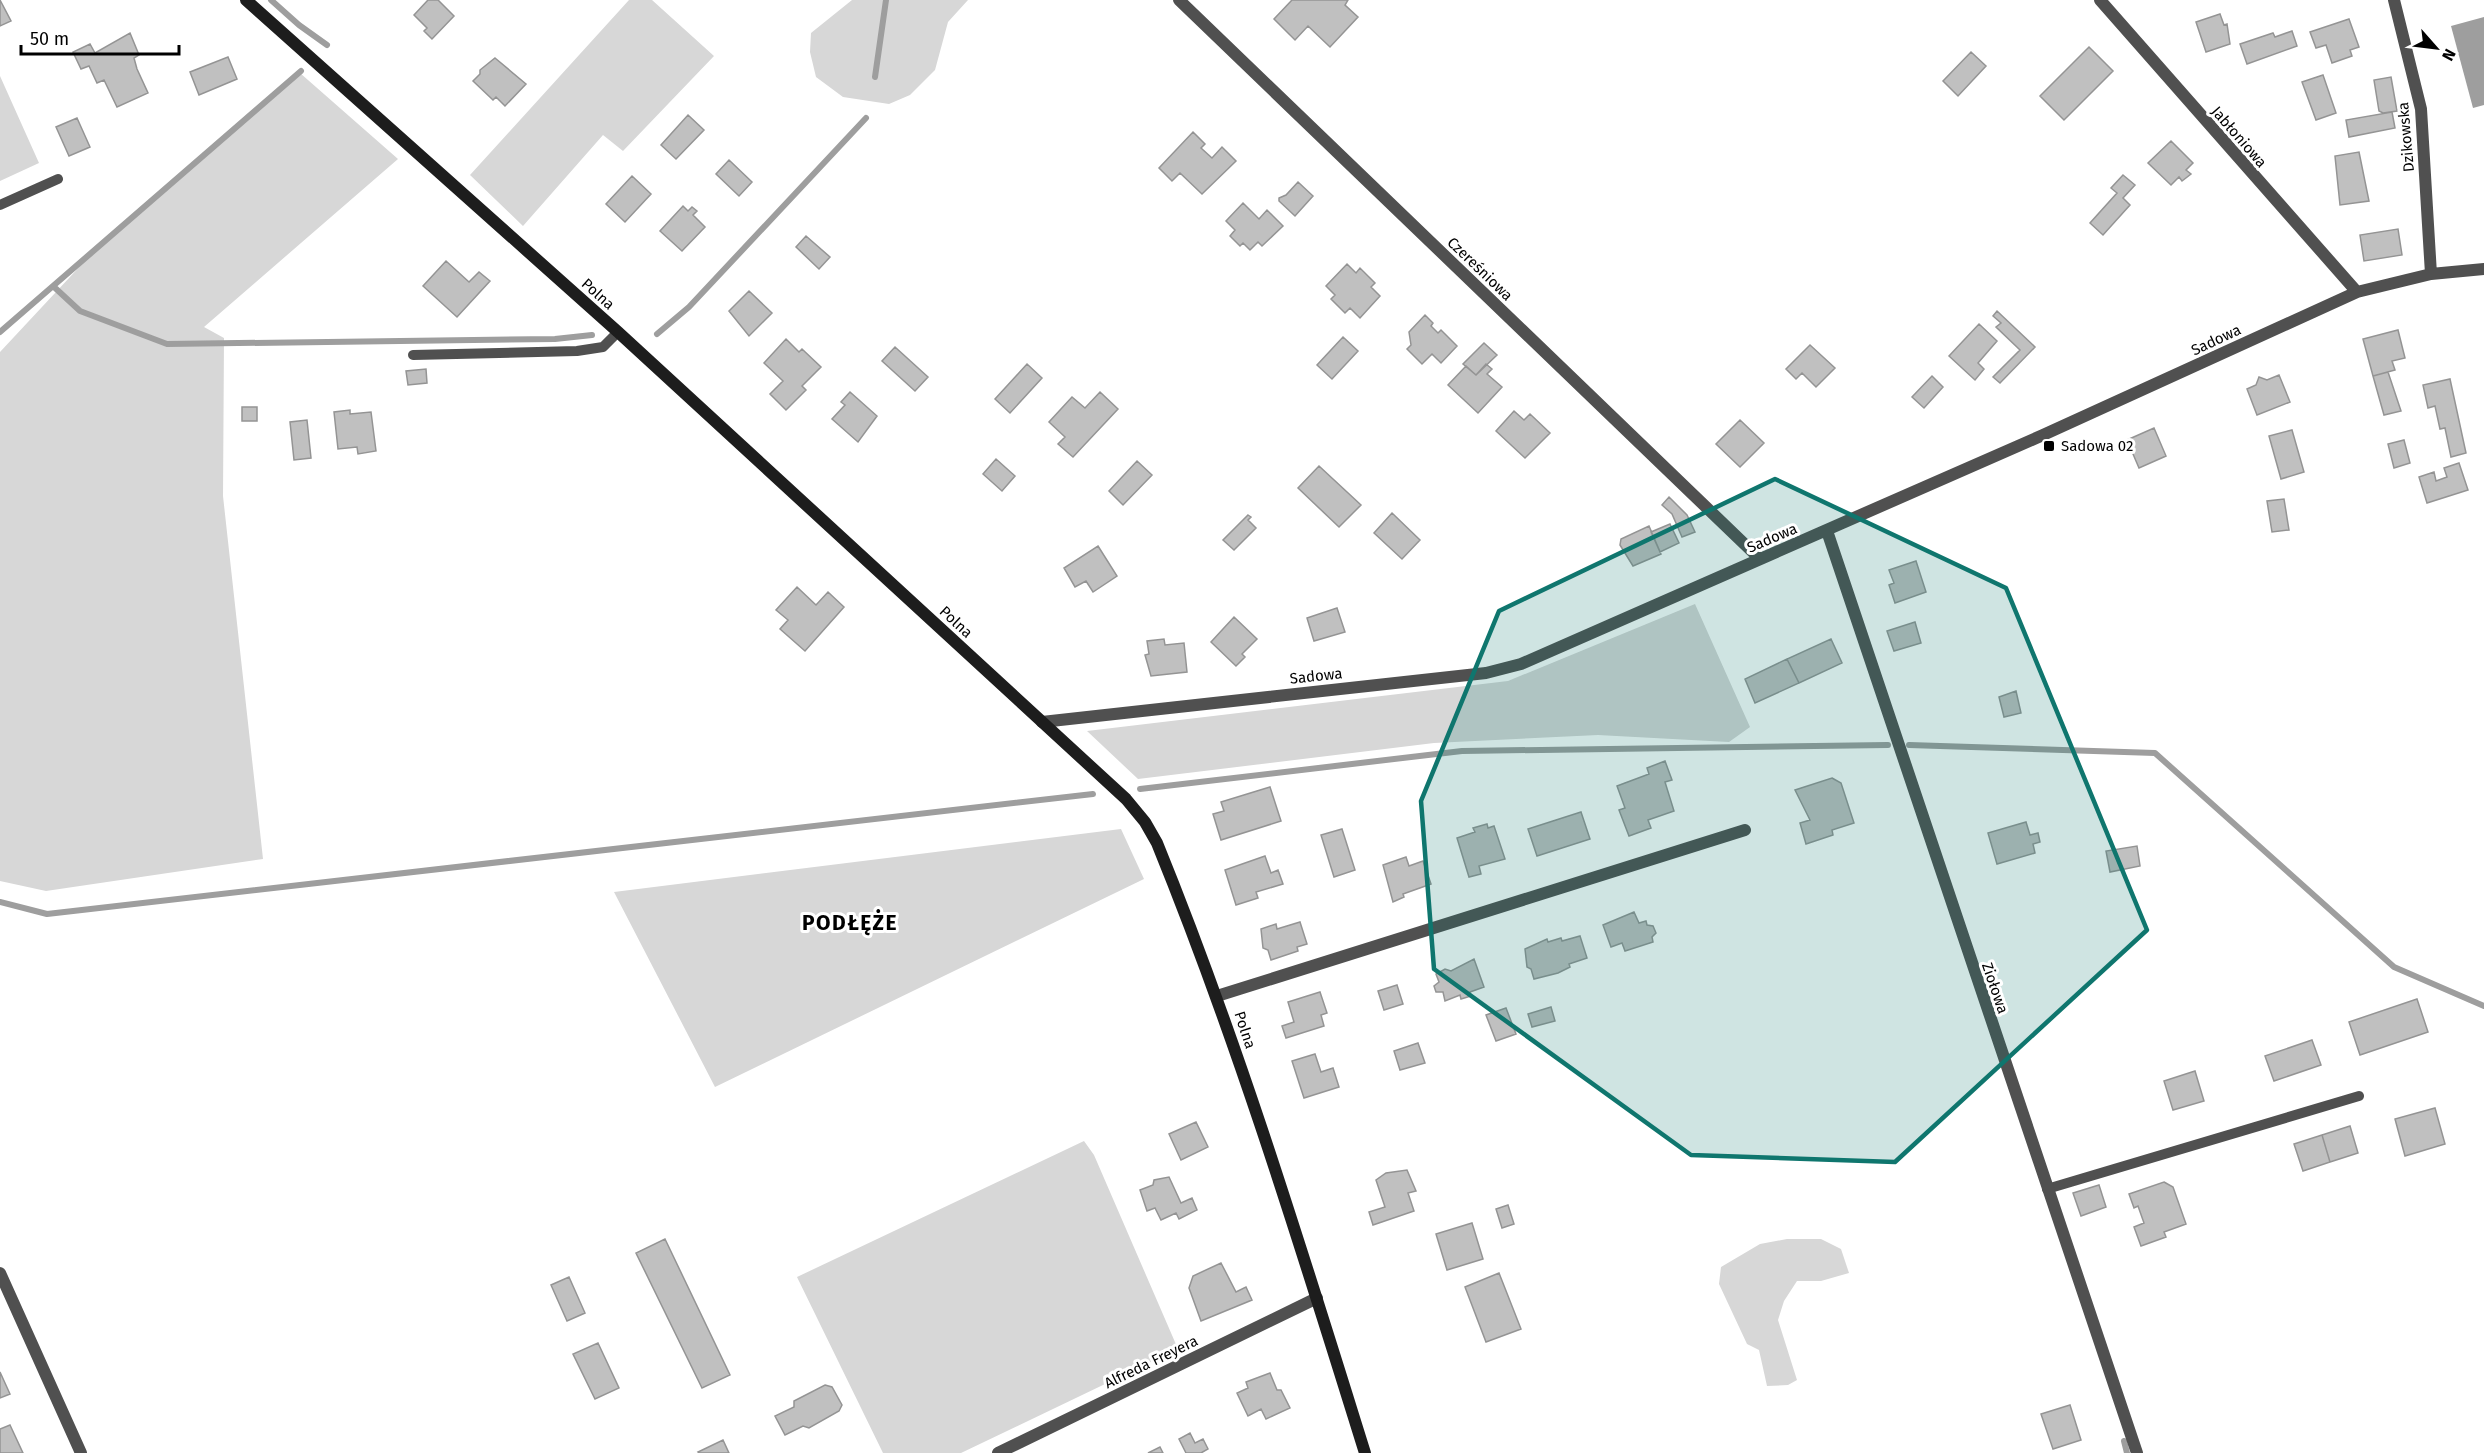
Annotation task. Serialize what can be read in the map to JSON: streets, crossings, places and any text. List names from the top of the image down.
{
  "streets": {
    "street": [
      "Jabłoniowa",
      "Dzikowska",
      "Czereśniowa",
      "Polna",
      "Sadowa",
      "Ziołowa",
      "Alfreda Freyera"
    ]
  },
  "crossings": [
    ["Jabłoniowa", "Sadowa"],
    ["Dzikowska", "Sadowa"],
    ["Czereśniowa", "Sadowa"],
    ["Polna", "Sadowa"],
    ["Polna", "Alfreda Freyera"],
    ["Sadowa", "Ziołowa"]
  ],
  "districts": ["PODŁĘŻE"],
  "places": {
    "transit": ["Sadowa 02"]
  },
  "scale_bar": "50 m",
  "north": "bottom right"
}
